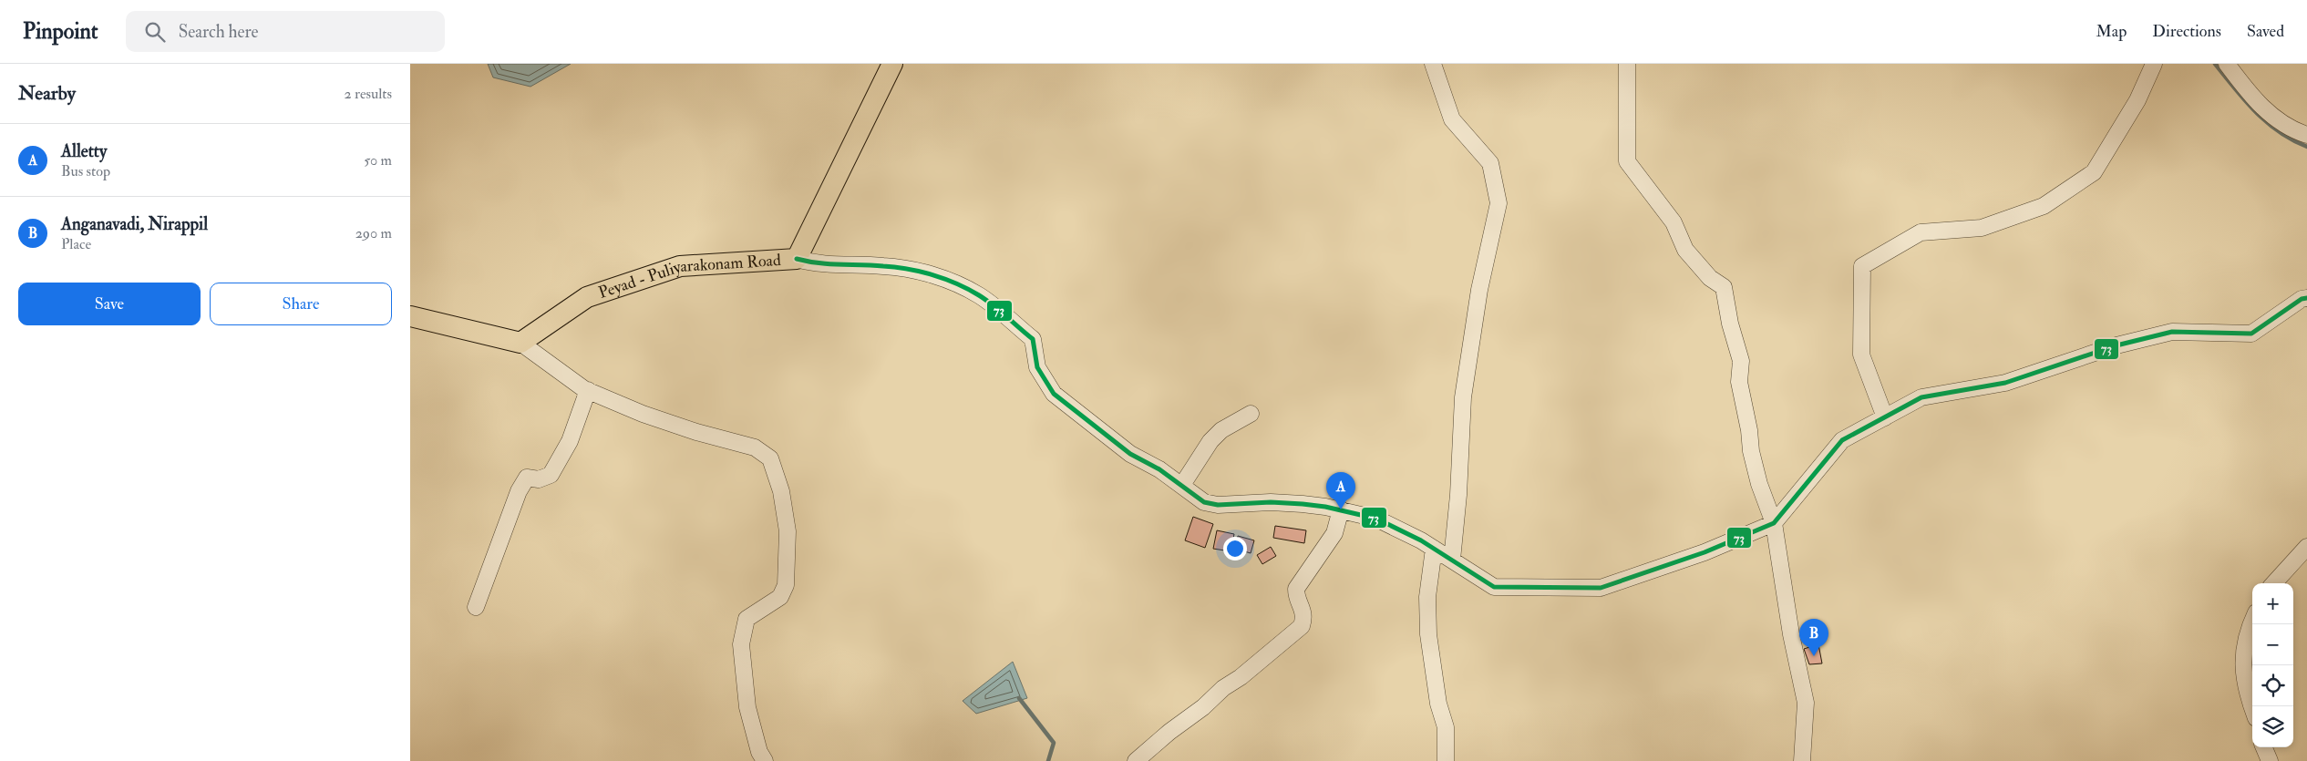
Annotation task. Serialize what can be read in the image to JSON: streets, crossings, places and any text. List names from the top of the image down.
{
  "streets": {
    "main road": ["Peyad - Puliyarakonam Road"]
  },
  "lines": ["transit line 73"],
  "page": {
    "header": "Pinpoint",
    "search": "Search here",
    "nav": ["Map", "Directions", "Saved"],
    "heading": ["Nearby", "2 results"],
    "list": [
      {
        "mark": "A",
        "name": "Alletty",
        "note": "Bus stop",
        "value": "50 m"
      },
      {
        "mark": "B",
        "name": "Anganavadi, Nirappil",
        "note": "Place",
        "value": "290 m"
      }
    ],
    "buttons": ["Save", "Share"],
    "pins": ["A", "B"],
    "map_buttons": ["+", "−"]
  }
}
